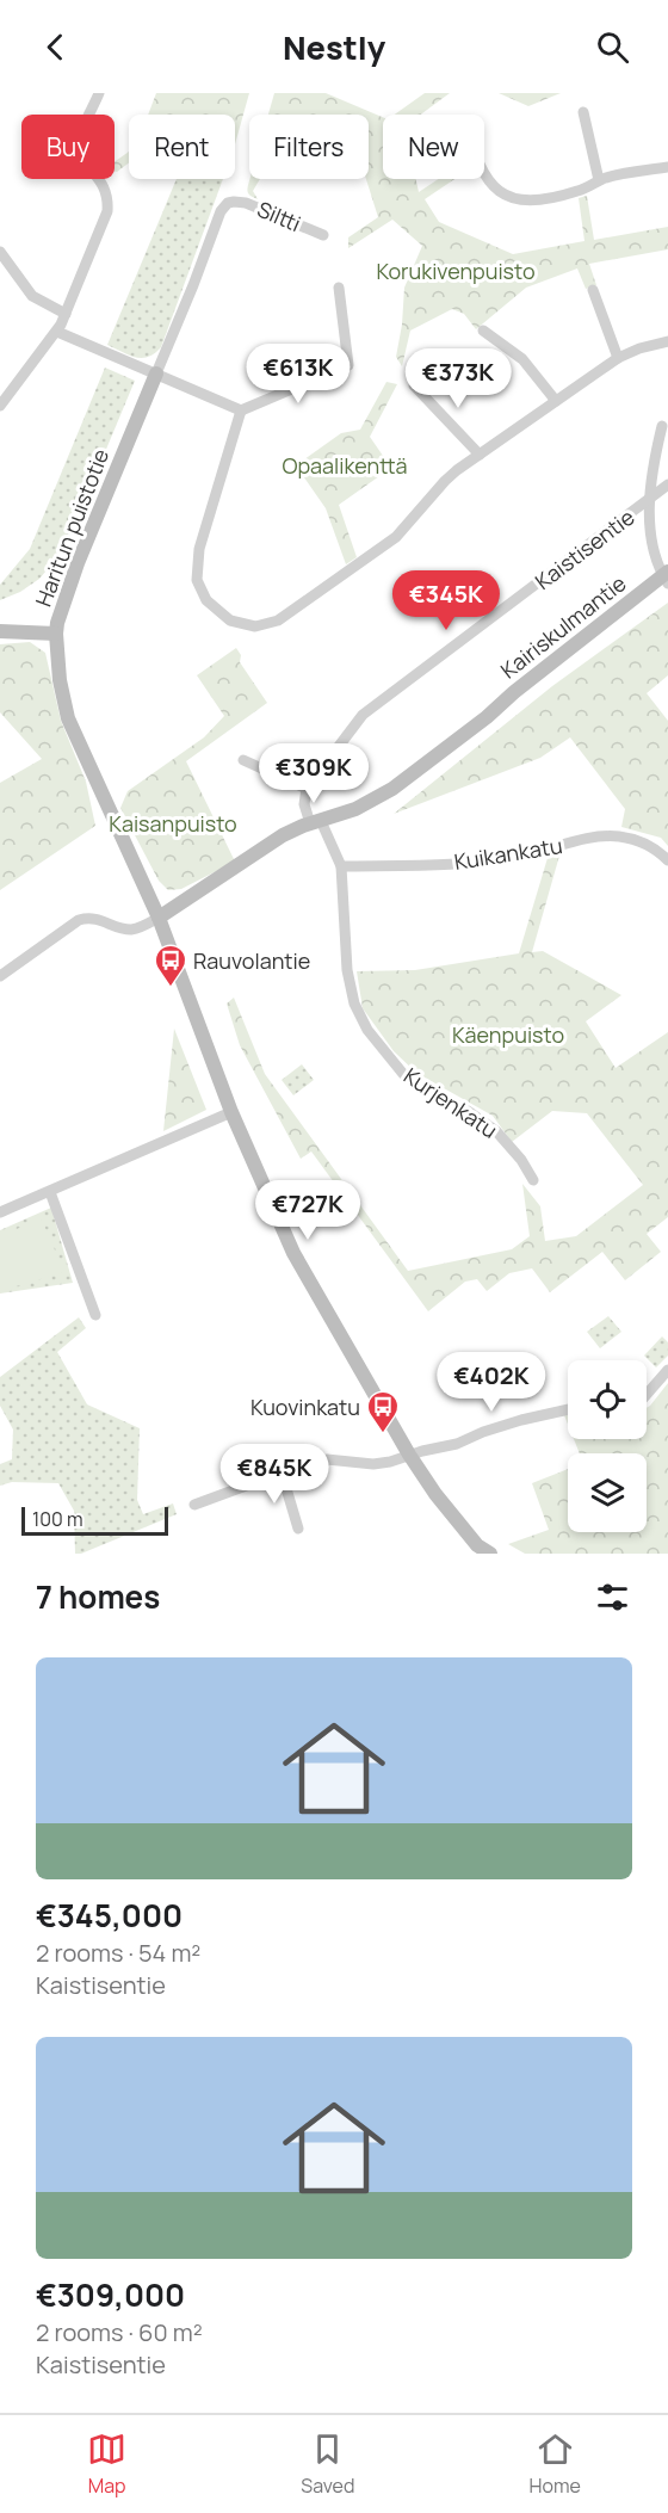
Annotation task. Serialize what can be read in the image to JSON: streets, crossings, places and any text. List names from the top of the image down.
{
  "streets": {
    "street": [
      "Siltti",
      "Haritun puistotie",
      "Kaistisentie",
      "Kairiskulmantie",
      "Kuikankatu",
      "Kurjenkatu"
    ]
  },
  "crossings": [
    ["Siltti", "Haritun puistotie"],
    ["Haritun puistotie", "Kairiskulmantie"],
    ["Kairiskulmantie", "Kurjenkatu"],
    ["Kuikankatu", "Kurjenkatu"]
  ],
  "parks": [
    "Korukivenpuisto",
    "Opaalikenttä",
    "Kaisanpuisto",
    "Käenpuisto"
  ],
  "places": {
    "bus stop": ["Rauvolantie", "Kuovinkatu"]
  },
  "scale_bar": "100 m",
  "page": {
    "header": "Nestly",
    "chip": [
      "Buy",
      "Rent",
      "Filters",
      "New"
    ],
    "price": [
      "€613K",
      "€373K",
      "€345K",
      "€309K",
      "€727K",
      "€402K",
      "€845K"
    ],
    "scale": "100 m",
    "heading": "7 homes",
    "list": [
      {
        "name": "€345,000",
        "note": "2 rooms · 54 m² · Kaistisentie"
      },
      {
        "name": "€309,000",
        "note": "2 rooms · 60 m² · Kaistisentie"
      }
    ],
    "tabs": ["Map", "Saved", "Home"]
  }
}
